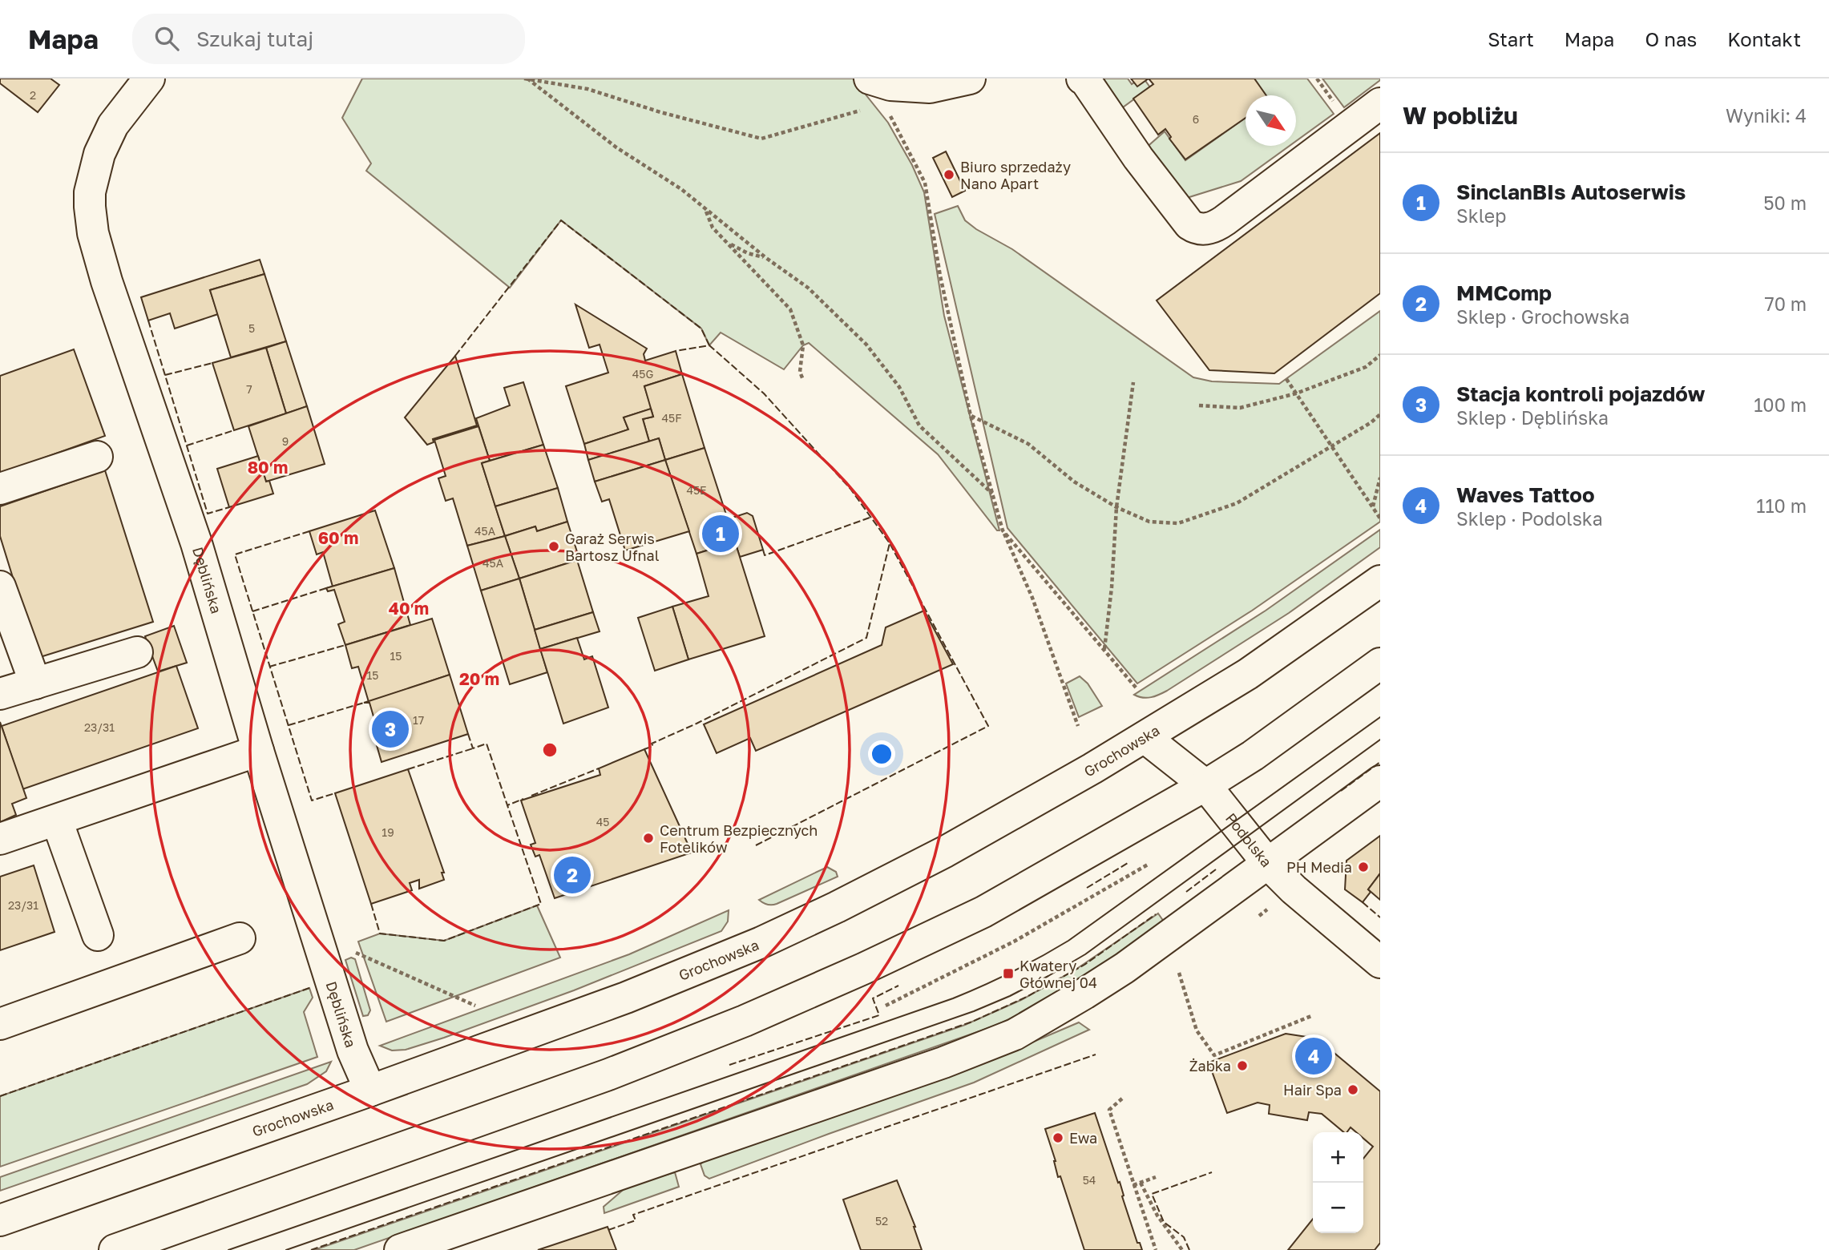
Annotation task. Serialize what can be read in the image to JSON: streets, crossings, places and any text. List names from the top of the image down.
{
  "streets": {
    "street": ["Dęblińska", "Grochowska", "Podolska"]
  },
  "crossings": [
    ["Dęblińska", "Grochowska"],
    ["Grochowska", "Podolska"]
  ],
  "places": {
    "other": [
      "Biuro sprzedaży Nano Apart",
      "Garaż Serwis Bartosz Ufnal",
      "Centrum Bezpiecznych Fotelików",
      "PH Media",
      "Żabka",
      "Hair Spa",
      "Ewa"
    ],
    "transit": ["Kwatery Głównej 04"]
  },
  "house_numbers": [
    "2",
    "6",
    "5",
    "45G",
    "7",
    "45F",
    "9",
    "45E",
    "45A",
    "45A",
    "15",
    "15",
    "17",
    "23/31",
    "45",
    "19",
    "23/31",
    "54",
    "52"
  ],
  "north": "bottom right",
  "page": {
    "header": "Mapa",
    "search": "Szukaj tutaj",
    "nav": [
      "Start",
      "Mapa",
      "O nas",
      "Kontakt"
    ],
    "heading": ["W pobliżu", "Wyniki: 4"],
    "list": [
      {
        "mark": "1",
        "name": "SinclanBIs Autoserwis",
        "note": "Sklep",
        "value": "50 m"
      },
      {
        "mark": "2",
        "name": "MMComp",
        "note": "Sklep · Grochowska",
        "value": "70 m"
      },
      {
        "mark": "3",
        "name": "Stacja kontroli pojazdów",
        "note": "Sklep · Dęblińska",
        "value": "100 m"
      },
      {
        "mark": "4",
        "name": "Waves Tattoo",
        "note": "Sklep · Podolska",
        "value": "110 m"
      }
    ],
    "pins": [
      "1",
      "3",
      "2",
      "4"
    ],
    "map_buttons": ["+", "−"]
  },
  "rings": [
    "80 m",
    "60 m",
    "40 m",
    "20 m"
  ]
}
